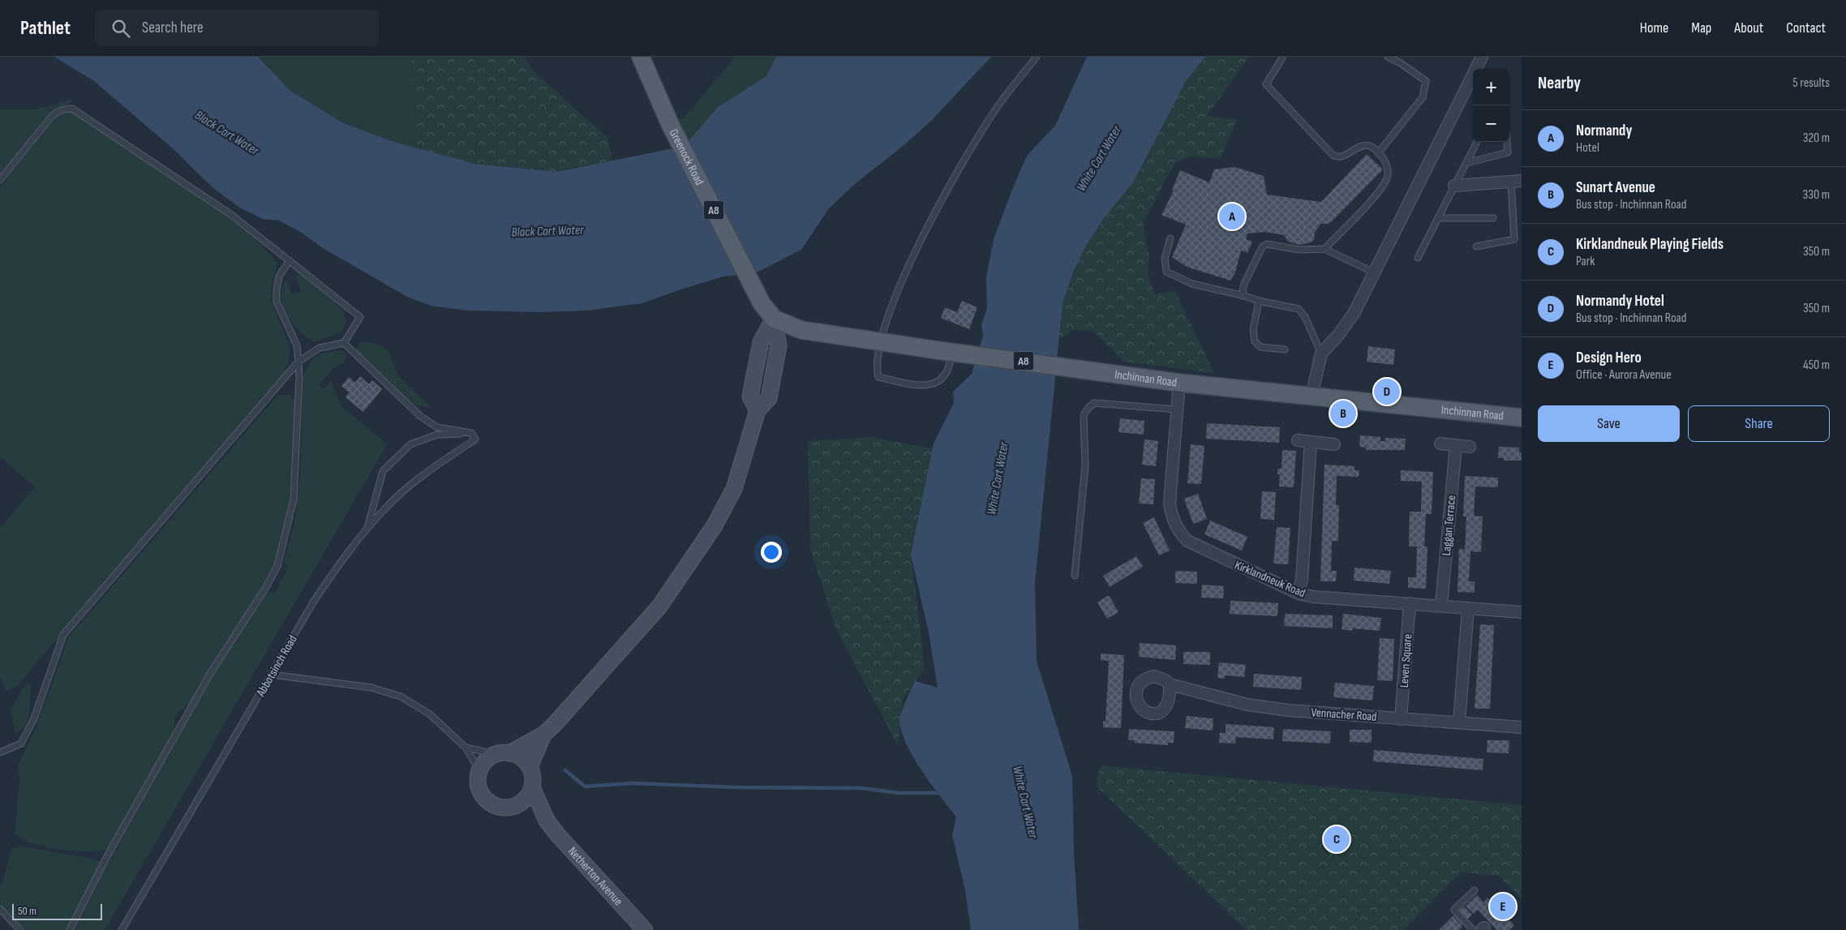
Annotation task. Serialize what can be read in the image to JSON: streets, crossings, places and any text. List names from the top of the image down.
{
  "streets": {
    "main road": ["Greenock Road", "A8", "Inchinnan Road"],
    "street": [
      "Laggan Terrace",
      "Kirklandneuk Road",
      "Leven Square",
      "Vennacher Road",
      "Netherton Avenue"
    ],
    "lane": ["Abbotsinch Road"]
  },
  "crossings": [
    ["Greenock Road", "Inchinnan Road"],
    ["Inchinnan Road", "Kirklandneuk Road"],
    ["Laggan Terrace", "Kirklandneuk Road"],
    ["Kirklandneuk Road", "Leven Square"],
    ["Leven Square", "Vennacher Road"]
  ],
  "water": ["Black Cart Water", "White Cart Water"],
  "scale_bar": "50 m",
  "page": {
    "header": "Pathlet",
    "search": "Search here",
    "nav": [
      "Home",
      "Map",
      "About",
      "Contact"
    ],
    "heading": ["Nearby", "5 results"],
    "map_buttons": ["+", "−"],
    "list": [
      {
        "mark": "A",
        "name": "Normandy",
        "note": "Hotel",
        "value": "320 m"
      },
      {
        "mark": "B",
        "name": "Sunart Avenue",
        "note": "Bus stop · Inchinnan Road",
        "value": "330 m"
      },
      {
        "mark": "C",
        "name": "Kirklandneuk Playing Fields",
        "note": "Park",
        "value": "350 m"
      },
      {
        "mark": "D",
        "name": "Normandy Hotel",
        "note": "Bus stop · Inchinnan Road",
        "value": "350 m"
      },
      {
        "mark": "E",
        "name": "Design Hero",
        "note": "Office · Aurora Avenue",
        "value": "450 m"
      }
    ],
    "pins": [
      "A",
      "D",
      "B",
      "C",
      "E"
    ],
    "buttons": ["Save", "Share"],
    "scale": "50 m"
  }
}
